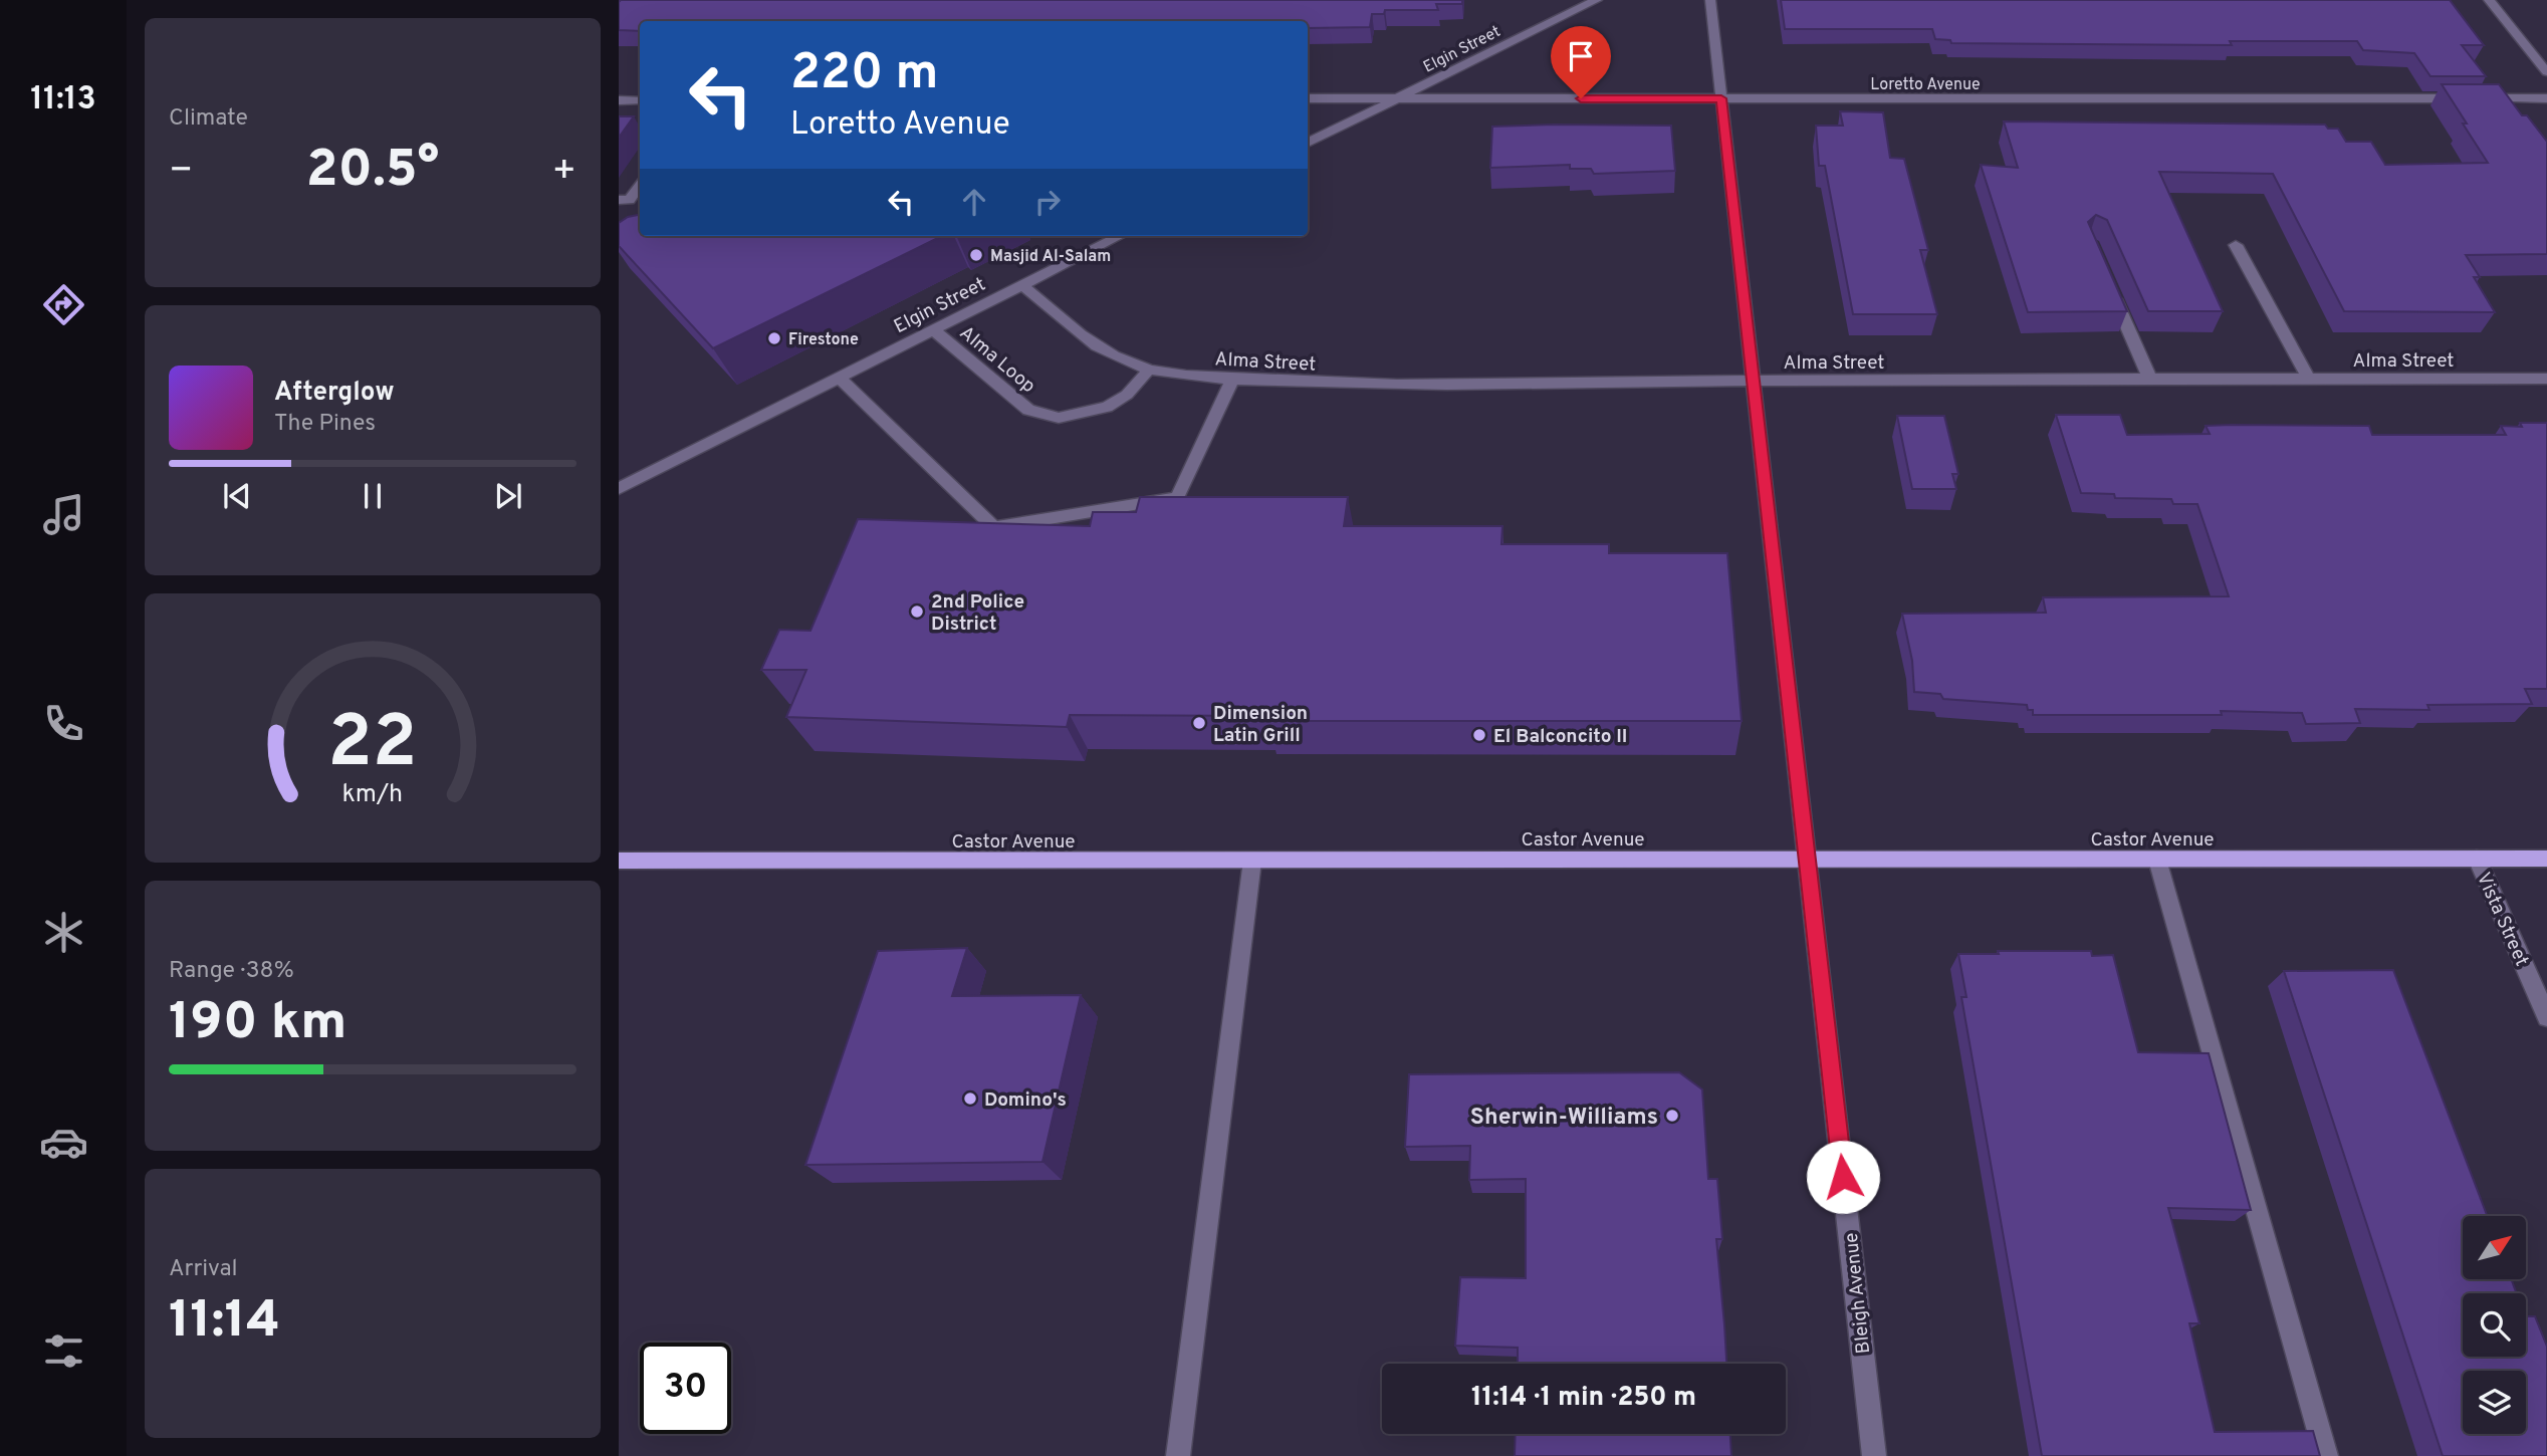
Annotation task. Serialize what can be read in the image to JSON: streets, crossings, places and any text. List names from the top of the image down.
{
  "streets": {
    "main road": ["Castor Avenue"],
    "street": [
      "Elgin Street",
      "Loretto Avenue",
      "Alma Loop",
      "Alma Street",
      "Vista Street",
      "Bleigh Avenue"
    ]
  },
  "crossings": [
    ["Elgin Street", "Loretto Avenue"],
    ["Elgin Street", "Alma Loop"],
    ["Elgin Street", "Alma Street"],
    ["Loretto Avenue", "Bleigh Avenue"],
    ["Alma Loop", "Alma Street"],
    ["Alma Street", "Bleigh Avenue"],
    ["Castor Avenue", "Vista Street"],
    ["Castor Avenue", "Bleigh Avenue"]
  ],
  "places": [
    "Masjid Al-Salam",
    "Firestone",
    "2nd Police District",
    "Dimension Latin Grill",
    "El Balconcito II",
    "Domino's",
    "Sherwin-Williams"
  ],
  "north": "top right",
  "page": {
    "tabs": "11:13",
    "tile": [
      "Climate",
      ["Range · 38%", "190 km"],
      ["Arrival", "11:14"]
    ],
    "turn": ["220 m", "Loretto Avenue"],
    "heat": ["−", "20.5°", "+"],
    "song": ["Afterglow", "The Pines"],
    "limit": "30",
    "trip": "11:14 · 1 min · 250 m",
    "gauge": ["22", "km/h"]
  }
}
